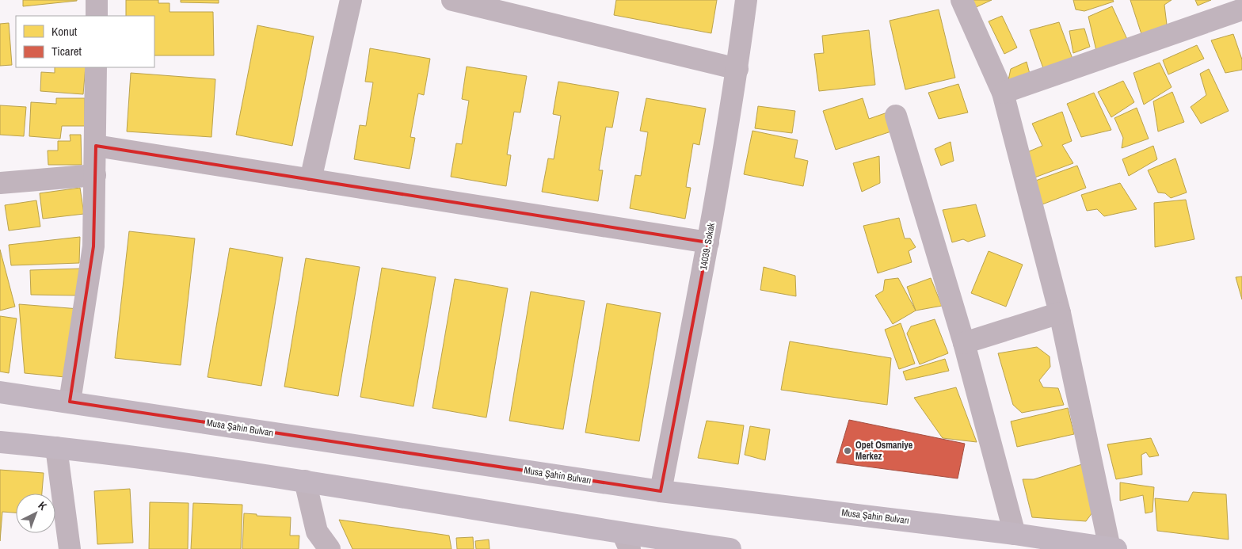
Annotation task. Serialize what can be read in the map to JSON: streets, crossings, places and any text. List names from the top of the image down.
{
  "streets": {
    "main road": ["Musa Şahin Bulvarı"],
    "street": ["14039. Sokak"]
  },
  "crossings": [
    ["14039. Sokak", "Musa Şahin Bulvarı"]
  ],
  "places": ["Opet Osmaniye Merkez"],
  "legend": ["Konut", "Ticaret"],
  "north": "top right"
}
